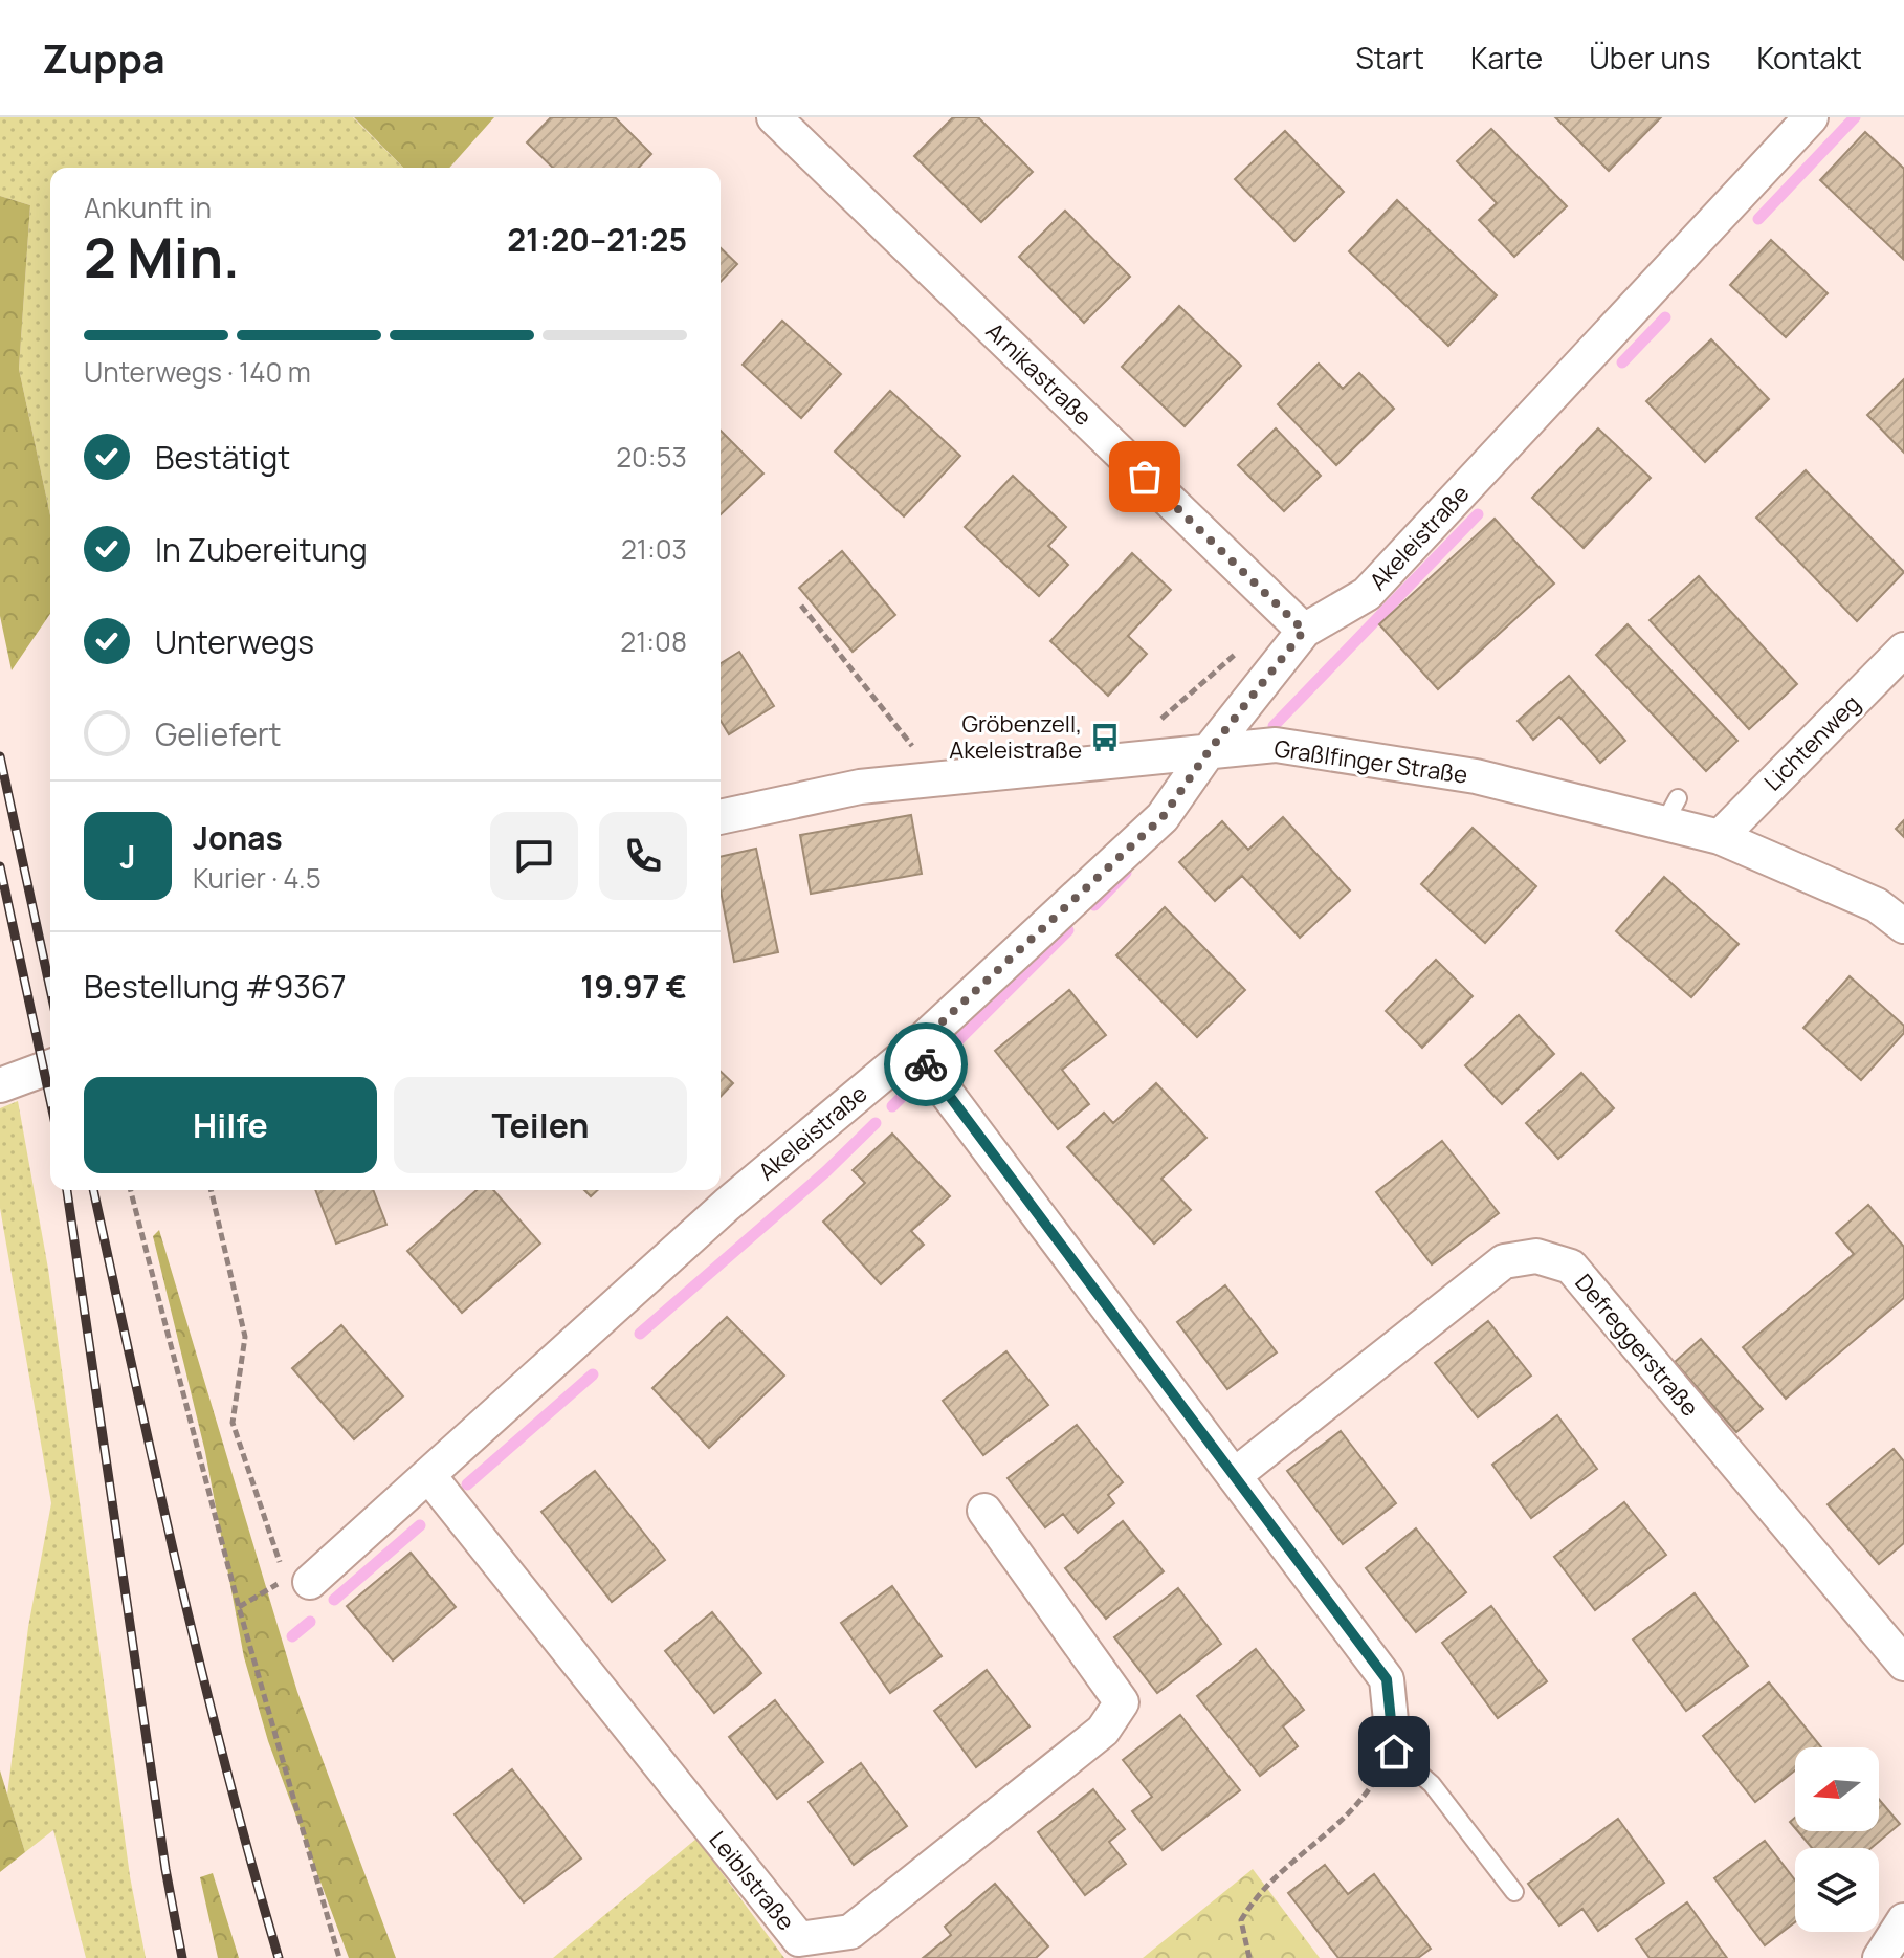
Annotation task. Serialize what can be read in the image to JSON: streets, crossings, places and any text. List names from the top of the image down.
{
  "streets": {
    "street": [
      "Arnikastraße",
      "Akeleistraße",
      "Lichtenweg",
      "Graßlfinger Straße",
      "Defreggerstraße",
      "Leiblstraße"
    ]
  },
  "crossings": [
    ["Arnikastraße", "Akeleistraße"],
    ["Akeleistraße", "Graßlfinger Straße"],
    ["Akeleistraße", "Leiblstraße"],
    ["Lichtenweg", "Graßlfinger Straße"]
  ],
  "places": {
    "bus stop": ["Gröbenzell, Akeleistraße"]
  },
  "north": "left",
  "page": {
    "header": "Zuppa",
    "nav": [
      "Start",
      "Karte",
      "Über uns",
      "Kontakt"
    ],
    "heading": ["2 Min.", "Ankunft in", "21:20–21:25"],
    "panel": [
      "Jonas",
      "Kurier · 4.5",
      "Bestellung #9367",
      "19.97 €"
    ],
    "bar": "Unterwegs · 140 m",
    "list": [
      ["Bestätigt", "20:53"],
      ["In Zubereitung", "21:03"],
      ["Unterwegs", "21:08"],
      "Geliefert"
    ],
    "round": "J",
    "buttons": ["Hilfe", "Teilen"]
  }
}
